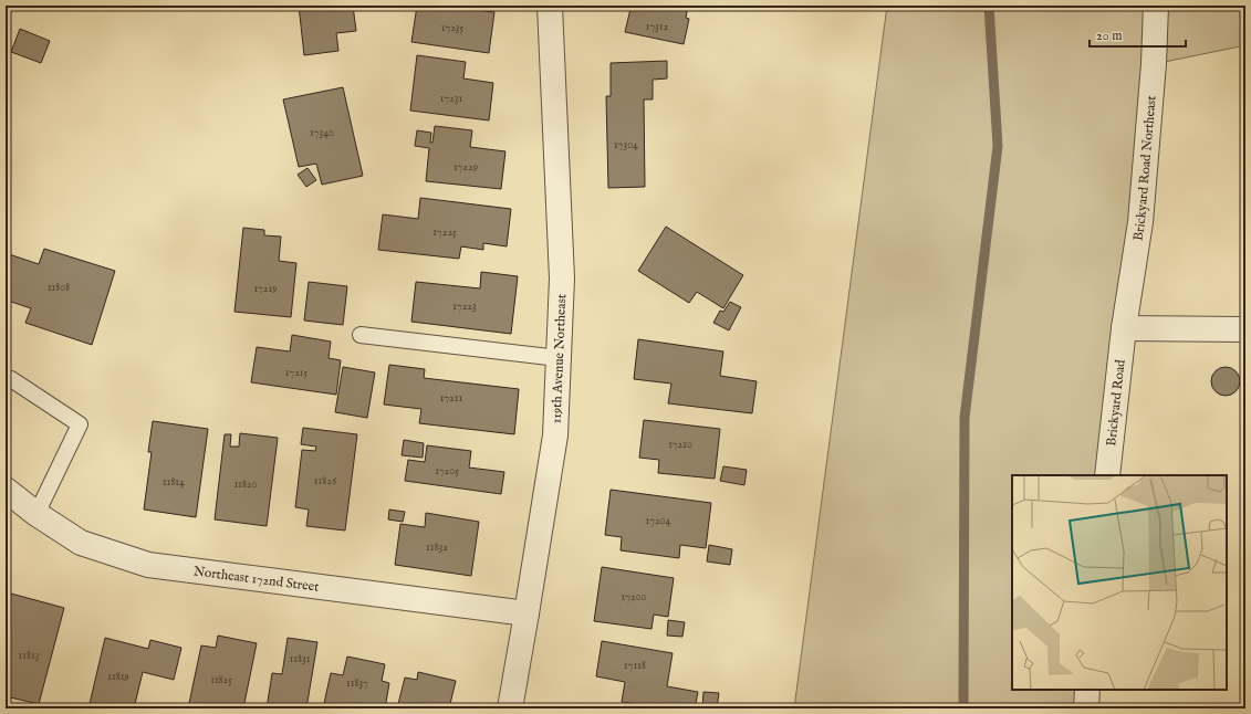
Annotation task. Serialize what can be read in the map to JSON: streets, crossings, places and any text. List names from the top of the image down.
{
  "streets": {
    "street": [
      "Brickyard Road Northeast",
      "119th Avenue Northeast",
      "Brickyard Road",
      "Northeast 172nd Street"
    ]
  },
  "crossings": [
    ["Brickyard Road Northeast", "Brickyard Road"],
    ["119th Avenue Northeast", "Northeast 172nd Street"]
  ],
  "house_numbers": [
    "17312",
    "17235",
    "17231",
    "17340",
    "17304",
    "17229",
    "17225",
    "11808",
    "17219",
    "17223",
    "17215",
    "17211",
    "17210",
    "17205",
    "11826",
    "11814",
    "11820",
    "17204",
    "11832",
    "17200",
    "11813",
    "11831",
    "17118",
    "11819",
    "11825",
    "11837"
  ],
  "scale_bar": "20 m"
}
